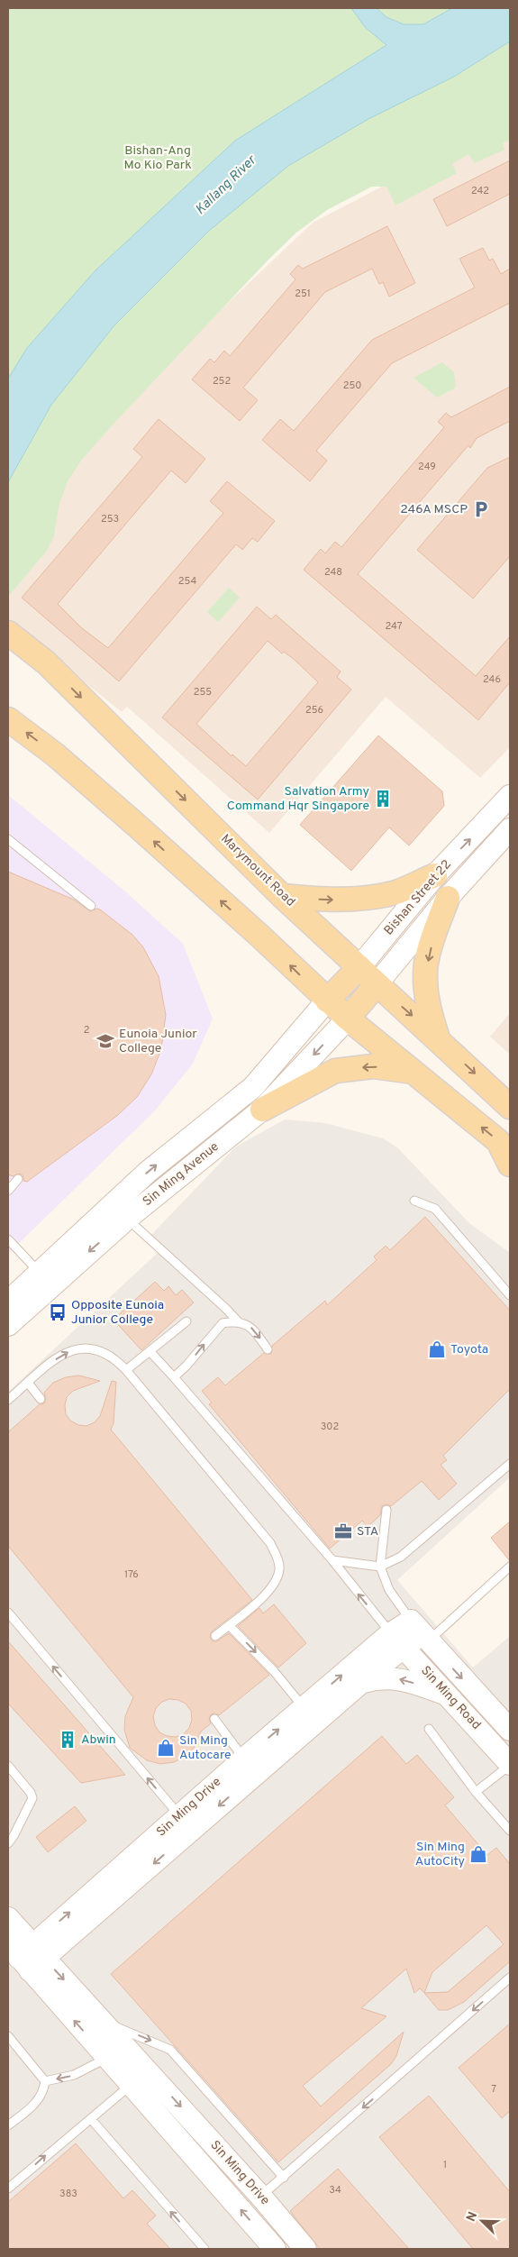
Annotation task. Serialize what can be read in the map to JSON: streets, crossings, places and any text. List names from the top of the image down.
{
  "streets": {
    "main road": ["Marymount Road", "Bishan Street 22"],
    "street": ["Sin Ming Avenue", "Sin Ming Road", "Sin Ming Drive"]
  },
  "crossings": [
    ["Marymount Road", "Bishan Street 22"],
    ["Bishan Street 22", "Sin Ming Avenue"],
    ["Sin Ming Road", "Sin Ming Drive"]
  ],
  "water": ["Kallang River"],
  "parks": ["Bishan-Ang Mo Kio Park"],
  "places": {
    "parking": ["246A MSCP"],
    "building": ["Salvation Army Command Hqr Singapore", "Abwin"],
    "school or university": ["Eunoia Junior College"],
    "bus stop": ["Opposite Eunoia Junior College"],
    "shop": ["Toyota", "Sin Ming Autocare", "Sin Ming AutoCity"],
    "office": ["STA"]
  },
  "house_numbers": [
    "242",
    "251",
    "252",
    "250",
    "249",
    "253",
    "248",
    "254",
    "247",
    "246",
    "255",
    "256",
    "2",
    "302",
    "176",
    "7",
    "1",
    "34",
    "383"
  ],
  "north": "top left"
}
